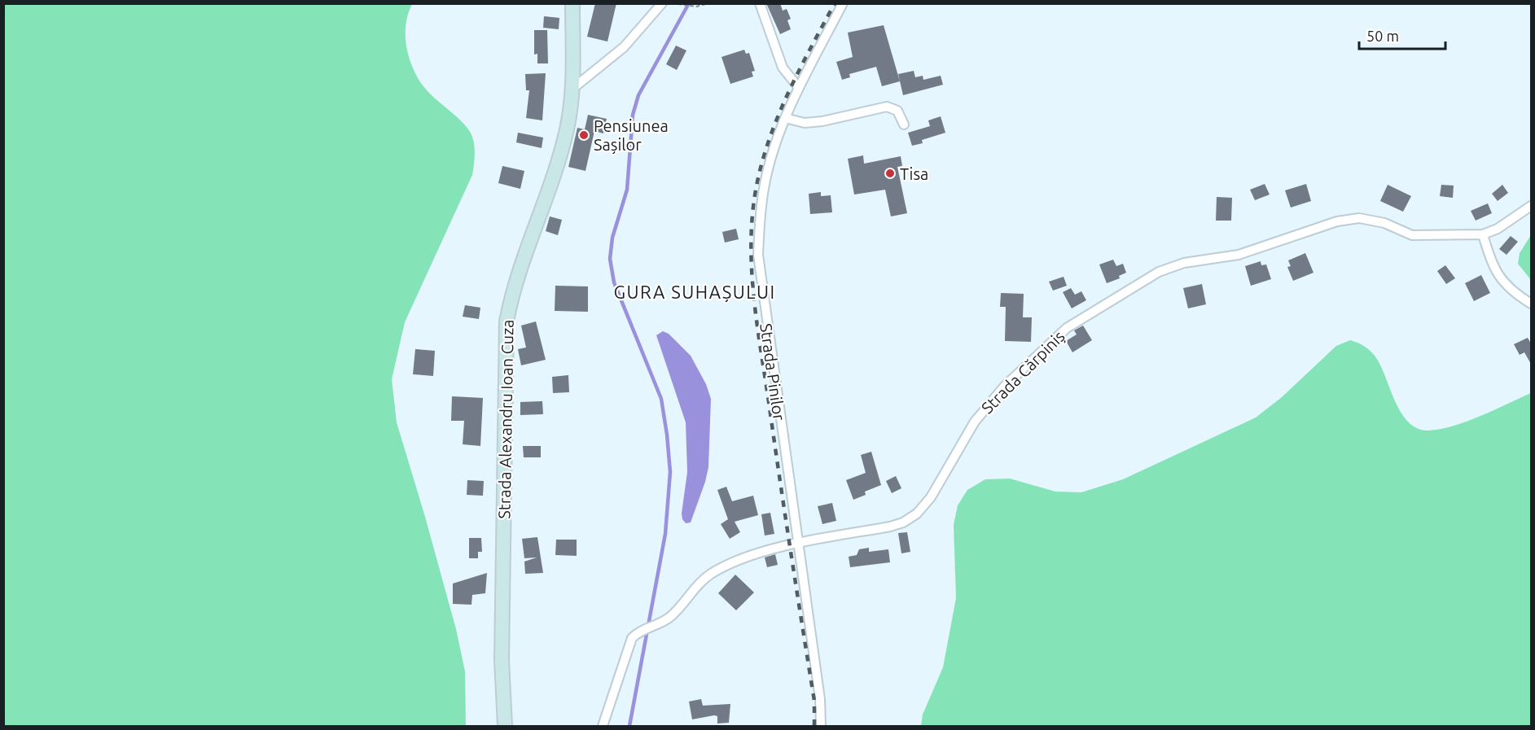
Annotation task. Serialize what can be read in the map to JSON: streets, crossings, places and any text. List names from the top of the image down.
{
  "streets": {
    "main road": ["Strada Alexandru Ioan Cuza"],
    "street": ["Strada Pinilor", "Strada Cărpiniș"]
  },
  "crossings": [
    ["Strada Pinilor", "Strada Cărpiniș"]
  ],
  "districts": ["GURA SUHAȘULUI"],
  "places": ["Pensiunea Sașilor", "Tisa"],
  "scale_bar": "50 m"
}
